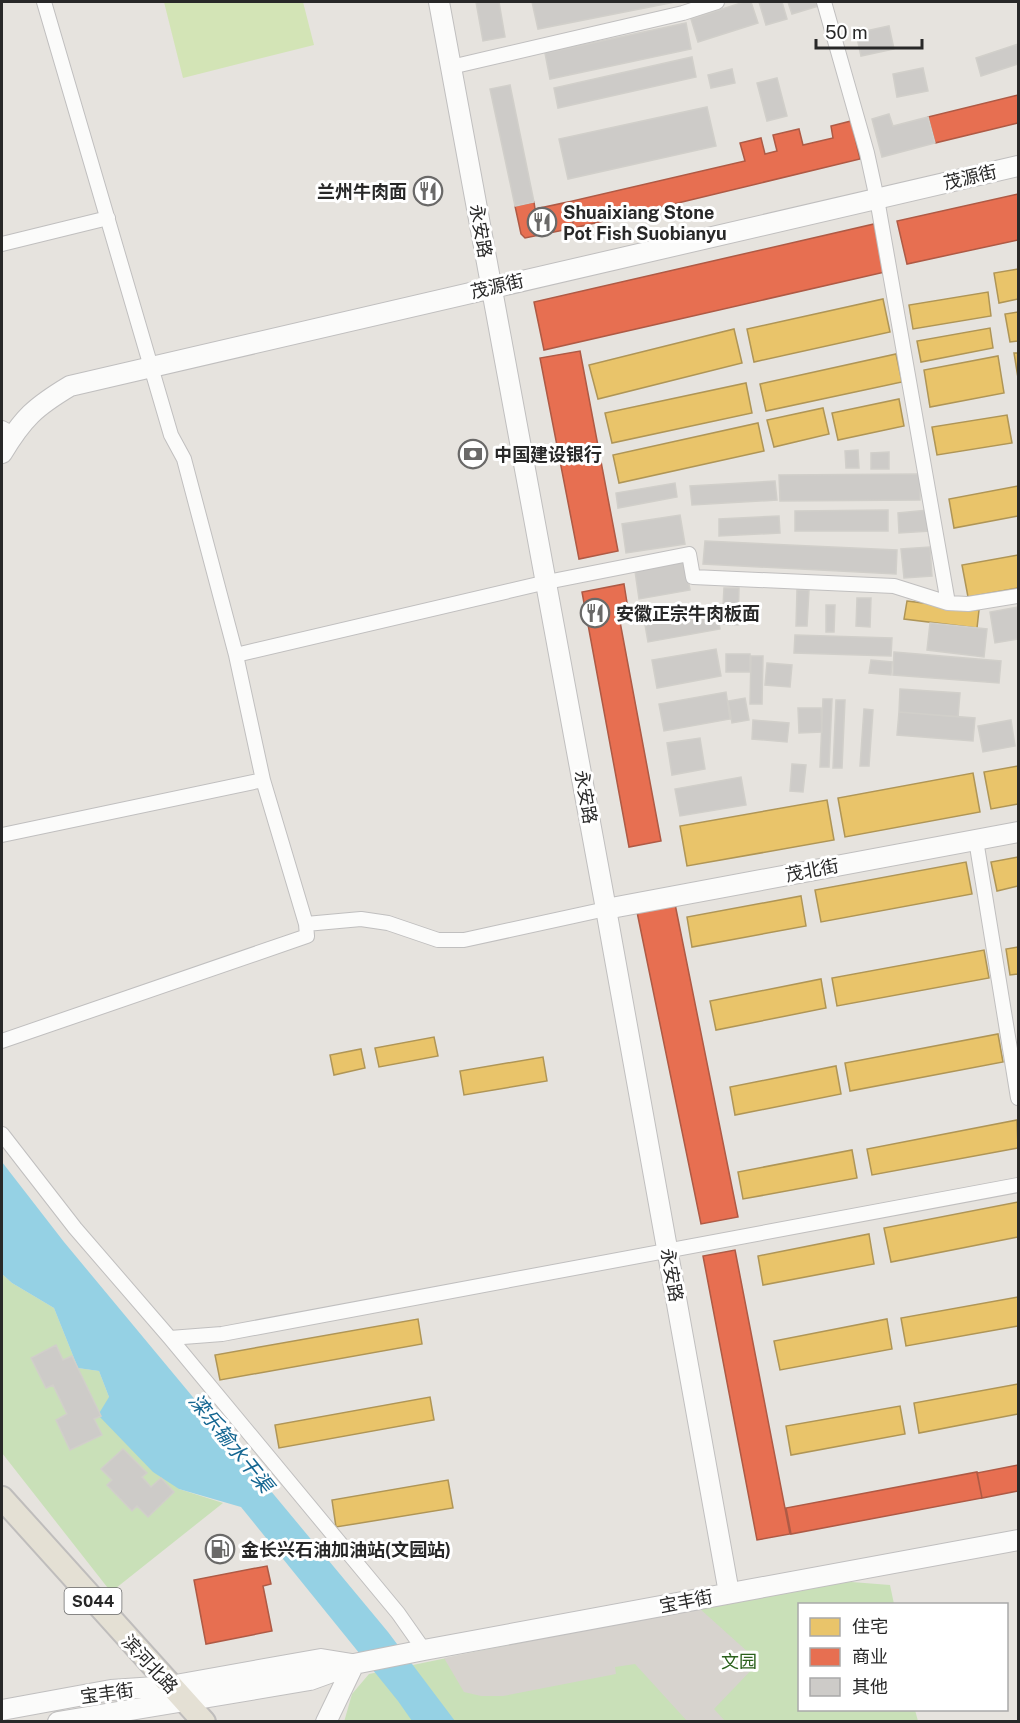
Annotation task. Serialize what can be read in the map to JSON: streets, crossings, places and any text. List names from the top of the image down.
{
  "streets": {
    "main road": ["S044", "滨河北路"],
    "street": [
      "茂源街",
      "永安路",
      "茂北街",
      "宝丰街"
    ]
  },
  "crossings": [
    ["茂源街", "永安路"],
    ["永安路", "茂北街"],
    ["永安路", "宝丰街"],
    ["宝丰街", "滨河北路"]
  ],
  "water": ["滦乐输水干渠"],
  "parks": ["文园"],
  "places": {
    "restaurant": ["兰州牛肉面", "Shuaixiang Stone Pot Fish Suobianyu", "安徽正宗牛肉板面"],
    "bank": ["中国建设银行"],
    "fuel station": ["金长兴石油加油站(文园站)"]
  },
  "legend": ["住宅", "商业", "其他"],
  "scale_bar": "50 m"
}
